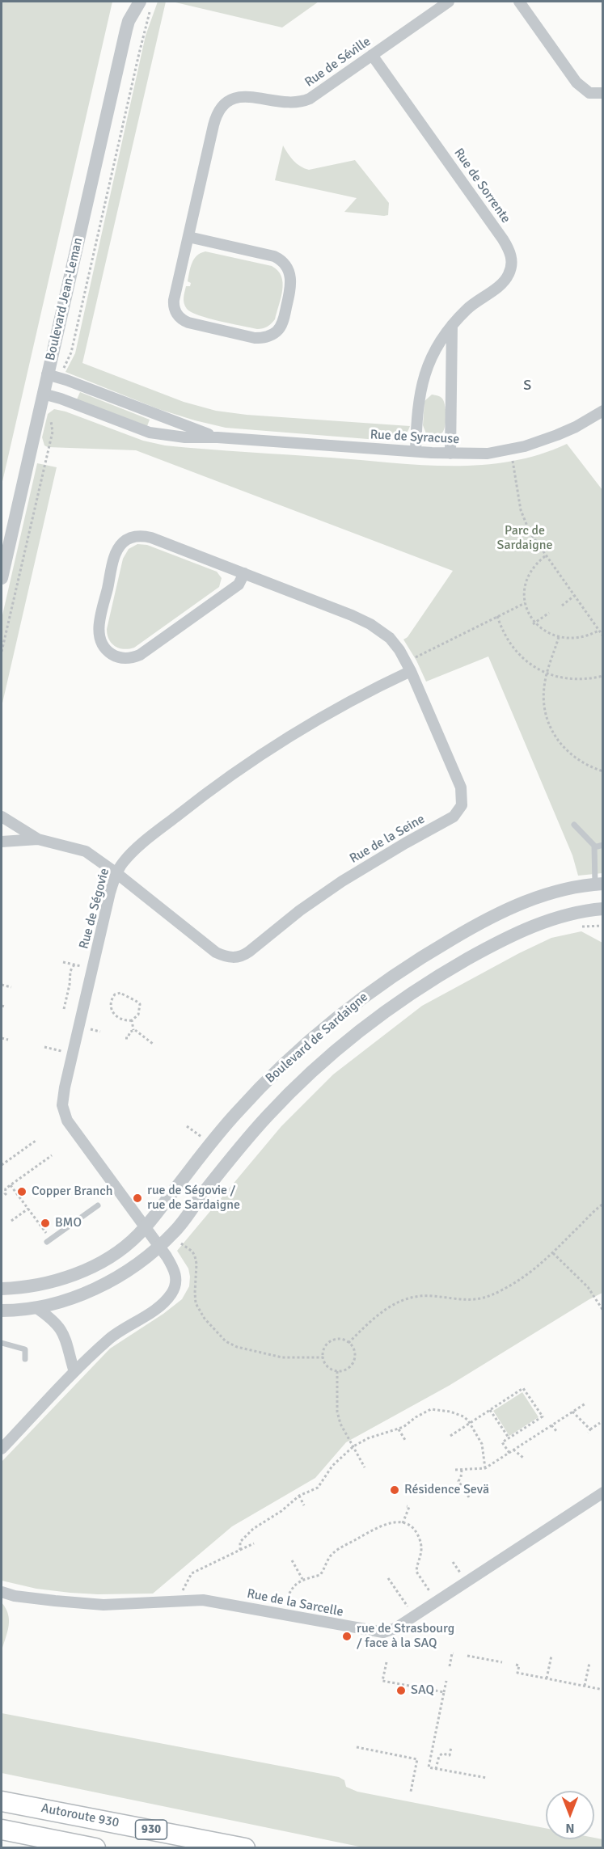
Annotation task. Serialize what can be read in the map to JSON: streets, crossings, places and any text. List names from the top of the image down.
{
  "streets": {
    "highway": ["Autoroute 930", "930"],
    "street": [
      "Rue de Séville",
      "Rue de Sorrente",
      "Boulevard Jean-Leman",
      "Rue de Syracuse",
      "Rue de la Seine",
      "Rue de Ségovie",
      "Boulevard de Sardaigne",
      "Rue de la Sarcelle"
    ]
  },
  "crossings": [
    ["Rue de Séville", "Rue de Sorrente"],
    ["Rue de Sorrente", "Rue de Syracuse"],
    ["Boulevard Jean-Leman", "Rue de Syracuse"],
    ["Rue de la Seine", "Rue de Ségovie"],
    ["Rue de Ségovie", "Boulevard de Sardaigne"]
  ],
  "districts": ["S"],
  "parks": ["Parc de Sardaigne"],
  "places": [
    "Copper Branch",
    "rue de Ségovie / rue de Sardaigne",
    "BMO",
    "Résidence Sevä",
    "rue de Strasbourg / face à la SAQ",
    "SAQ"
  ],
  "north": "bottom"
}
